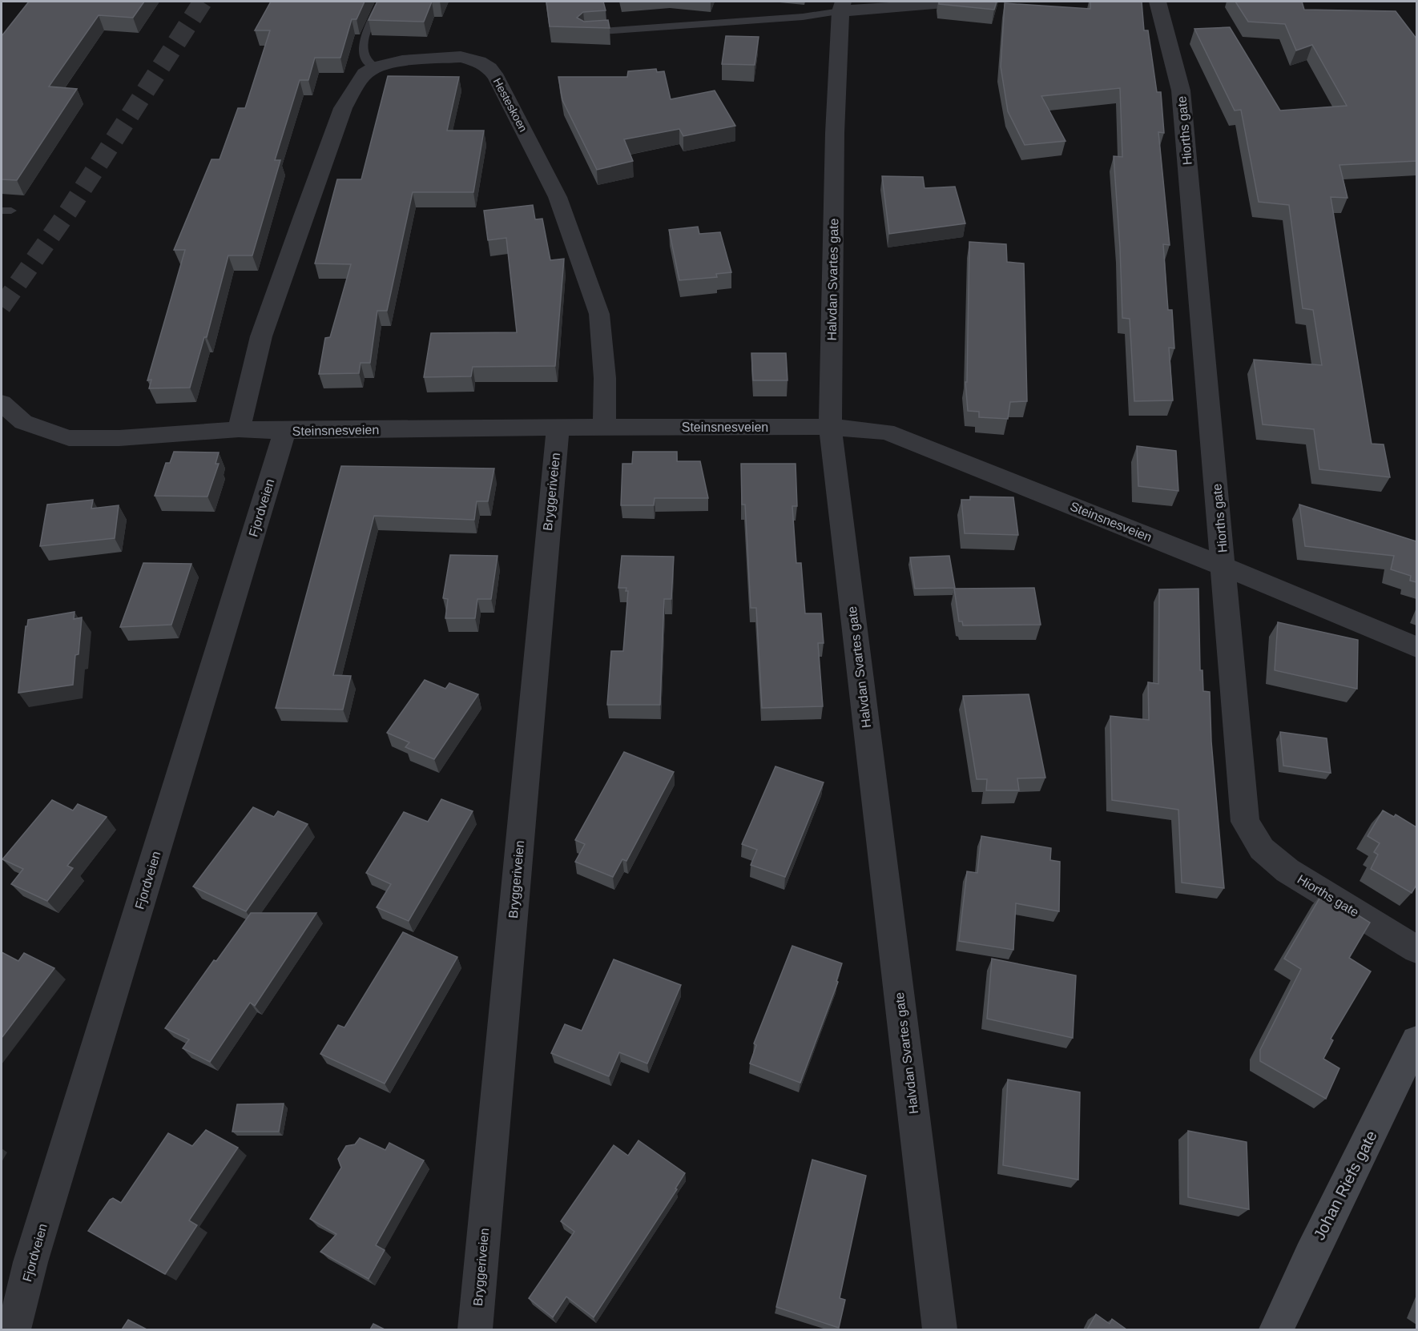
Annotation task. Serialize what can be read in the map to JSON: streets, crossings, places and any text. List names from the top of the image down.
{
  "streets": {
    "main road": ["Johan Riefs gate"],
    "street": [
      "Hesteskoen",
      "Hiorths gate",
      "Halvdan Svartes gate",
      "Steinsnesveien",
      "Bryggeriveien",
      "Fjordveien"
    ]
  },
  "crossings": [
    ["Hesteskoen", "Steinsnesveien"],
    ["Hiorths gate", "Steinsnesveien"],
    ["Halvdan Svartes gate", "Steinsnesveien"],
    ["Steinsnesveien", "Bryggeriveien"],
    ["Steinsnesveien", "Fjordveien"]
  ]
}
